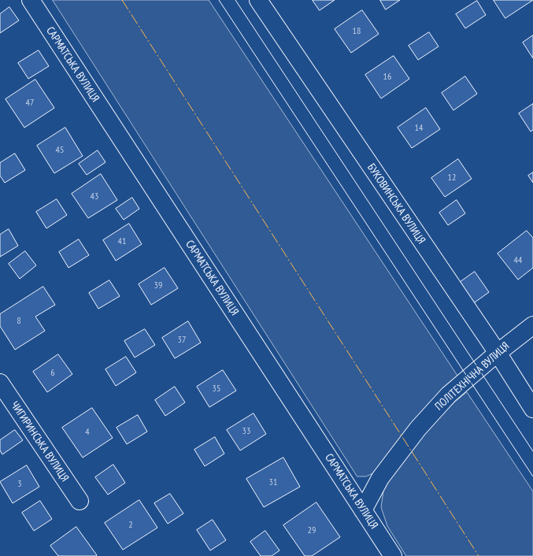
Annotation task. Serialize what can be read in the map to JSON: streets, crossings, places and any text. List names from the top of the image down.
{
  "streets": {
    "street": [
      "САРМАТСЬКА ВУЛИЦЯ",
      "БУКОВИНСЬКА ВУЛИЦЯ",
      "ПОЛІТЕХНІЧНА ВУЛИЦЯ",
      "ЧИГИРИНСЬКА ВУЛИЦЯ"
    ]
  },
  "crossings": [
    ["САРМАТСЬКА ВУЛИЦЯ", "ПОЛІТЕХНІЧНА ВУЛИЦЯ"],
    ["БУКОВИНСЬКА ВУЛИЦЯ", "ПОЛІТЕХНІЧНА ВУЛИЦЯ"]
  ],
  "house_numbers": [
    "18",
    "16",
    "47",
    "14",
    "45",
    "12",
    "43",
    "41",
    "44",
    "39",
    "8",
    "37",
    "6",
    "35",
    "33",
    "4",
    "31",
    "3",
    "2",
    "29"
  ]
}
